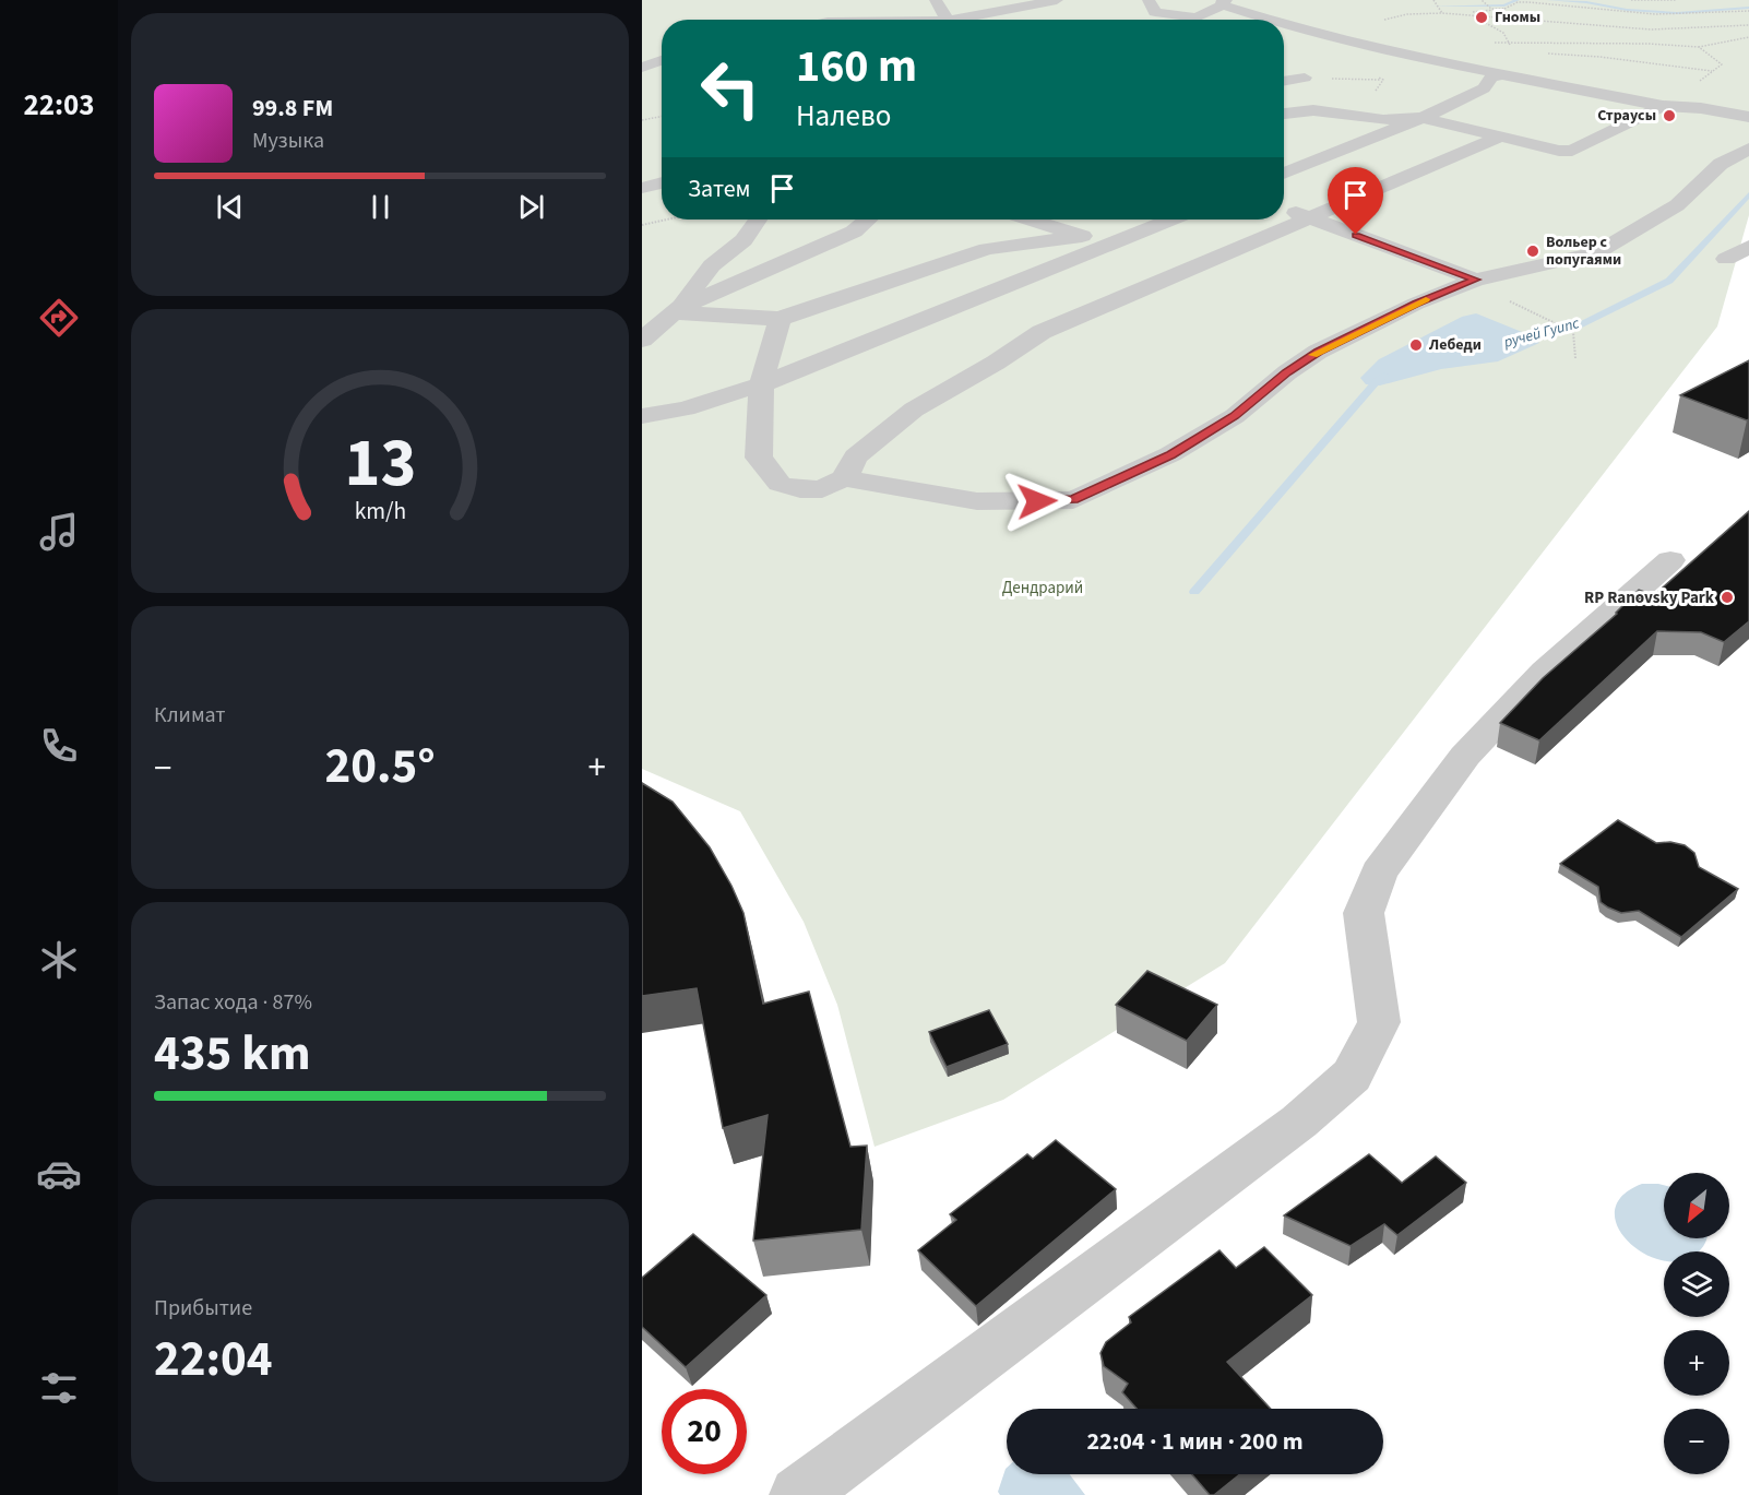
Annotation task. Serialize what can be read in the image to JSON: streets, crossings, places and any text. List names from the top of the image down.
{
  "water": ["ручей Гуипс"],
  "parks": ["Дендрарий"],
  "places": [
    "Гномы",
    "Страусы",
    "Вольер с попугаями",
    "Лебеди",
    "RP Ranovsky Park"
  ],
  "north": "bottom left",
  "page": {
    "tabs": "22:03",
    "turn": ["160 m", "Налево"],
    "song": ["99.8 FM", "Музыка"],
    "then": "Затем",
    "tile": [
      "Климат",
      ["Запас хода · 87%", "435 km"],
      ["Прибытие", "22:04"]
    ],
    "heat": ["−", "20.5°", "+"],
    "map_buttons": ["+", "−"],
    "limit": "20",
    "trip": "22:04 · 1 мин · 200 m",
    "gauge": ["13", "km/h"]
  }
}
